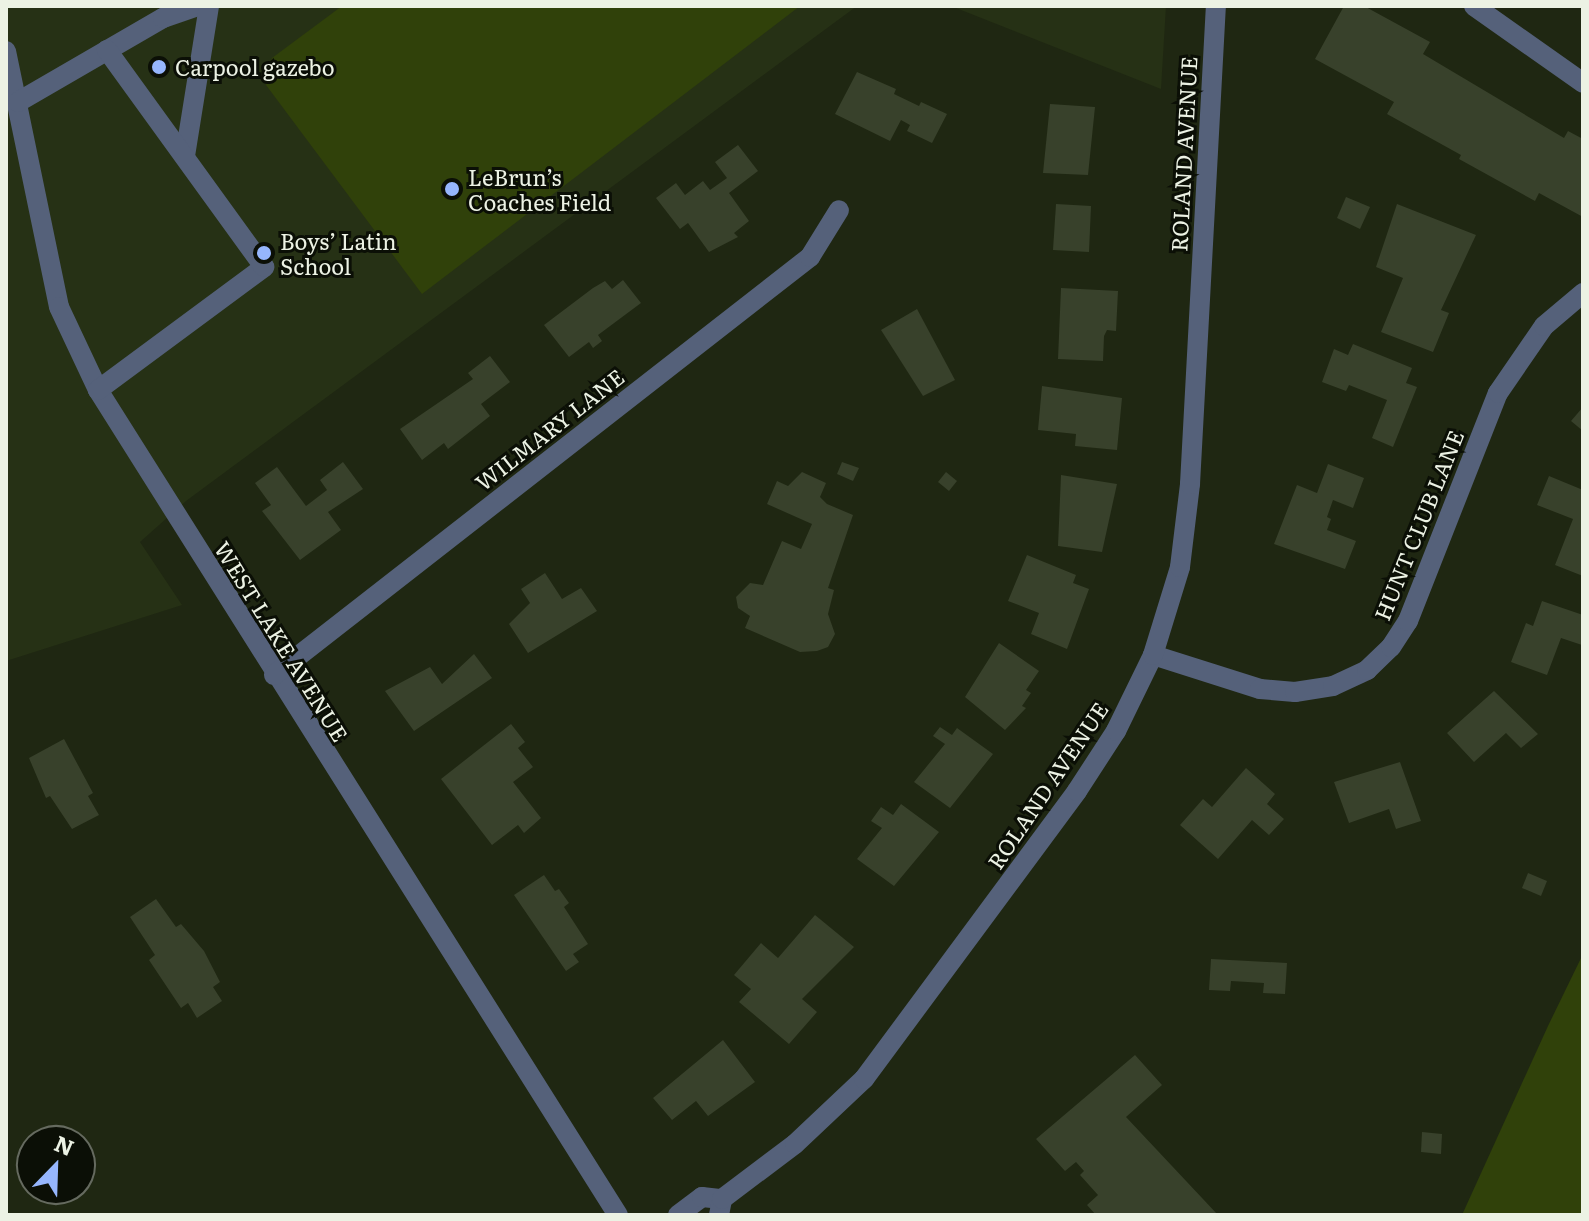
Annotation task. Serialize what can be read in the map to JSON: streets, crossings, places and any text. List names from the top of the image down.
{
  "streets": {
    "street": [
      "ROLAND AVENUE",
      "WILMARY LANE",
      "HUNT CLUB LANE",
      "WEST LAKE AVENUE"
    ]
  },
  "crossings": [
    ["ROLAND AVENUE", "HUNT CLUB LANE"],
    ["WILMARY LANE", "WEST LAKE AVENUE"]
  ],
  "places": ["Carpool gazebo", "LeBrun’s Coaches Field", "Boys’ Latin School"],
  "north": "top right"
}
